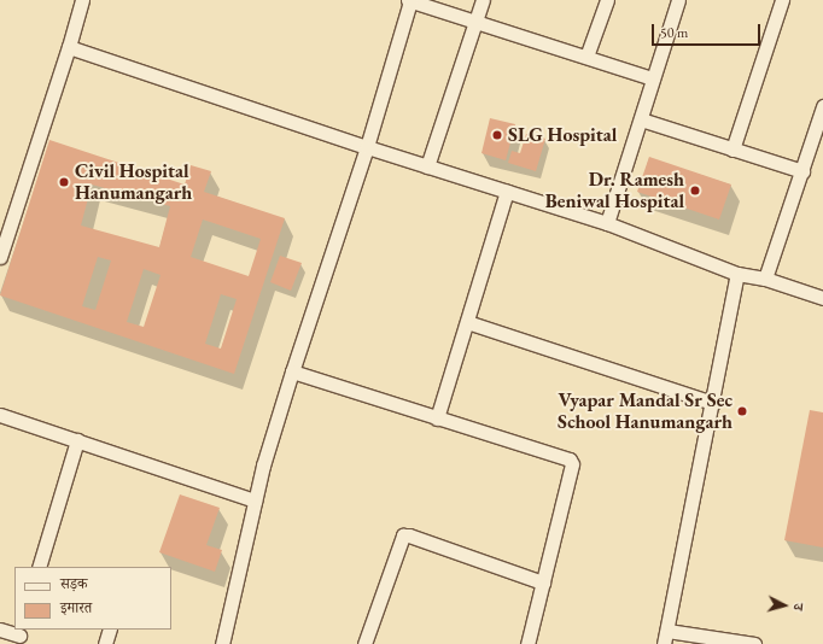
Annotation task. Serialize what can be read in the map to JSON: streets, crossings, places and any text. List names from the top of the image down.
{
  "places": [
    "SLG Hospital",
    "Civil Hospital Hanumangarh",
    "Dr. Ramesh Beniwal Hospital",
    "Vyapar Mandal Sr Sec School Hanumangarh"
  ],
  "legend": ["सड़क", "इमारत"],
  "scale_bar": "50 m",
  "north": "right"
}
